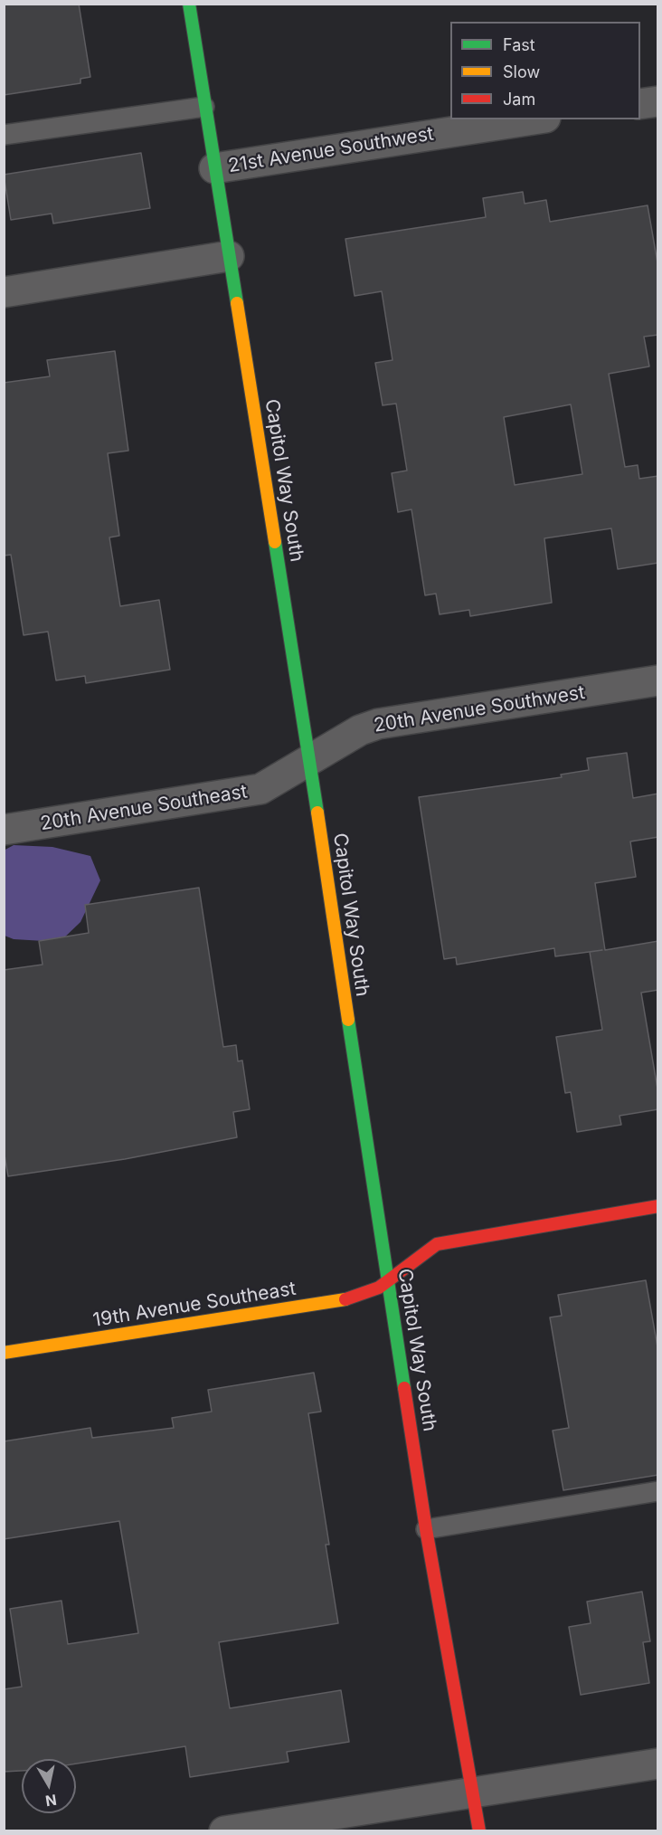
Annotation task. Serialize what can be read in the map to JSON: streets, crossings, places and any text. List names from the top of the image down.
{
  "streets": {
    "main road": ["Capitol Way South", "19th Avenue Southeast"],
    "street": ["21st Avenue Southwest", "20th Avenue Southwest", "20th Avenue Southeast"]
  },
  "crossings": [
    ["21st Avenue Southwest", "Capitol Way South"],
    ["Capitol Way South", "20th Avenue Southwest"],
    ["Capitol Way South", "20th Avenue Southeast"],
    ["Capitol Way South", "19th Avenue Southeast"],
    ["20th Avenue Southwest", "20th Avenue Southeast"]
  ],
  "legend": ["Fast", "Slow", "Jam"],
  "north": "bottom"
}
